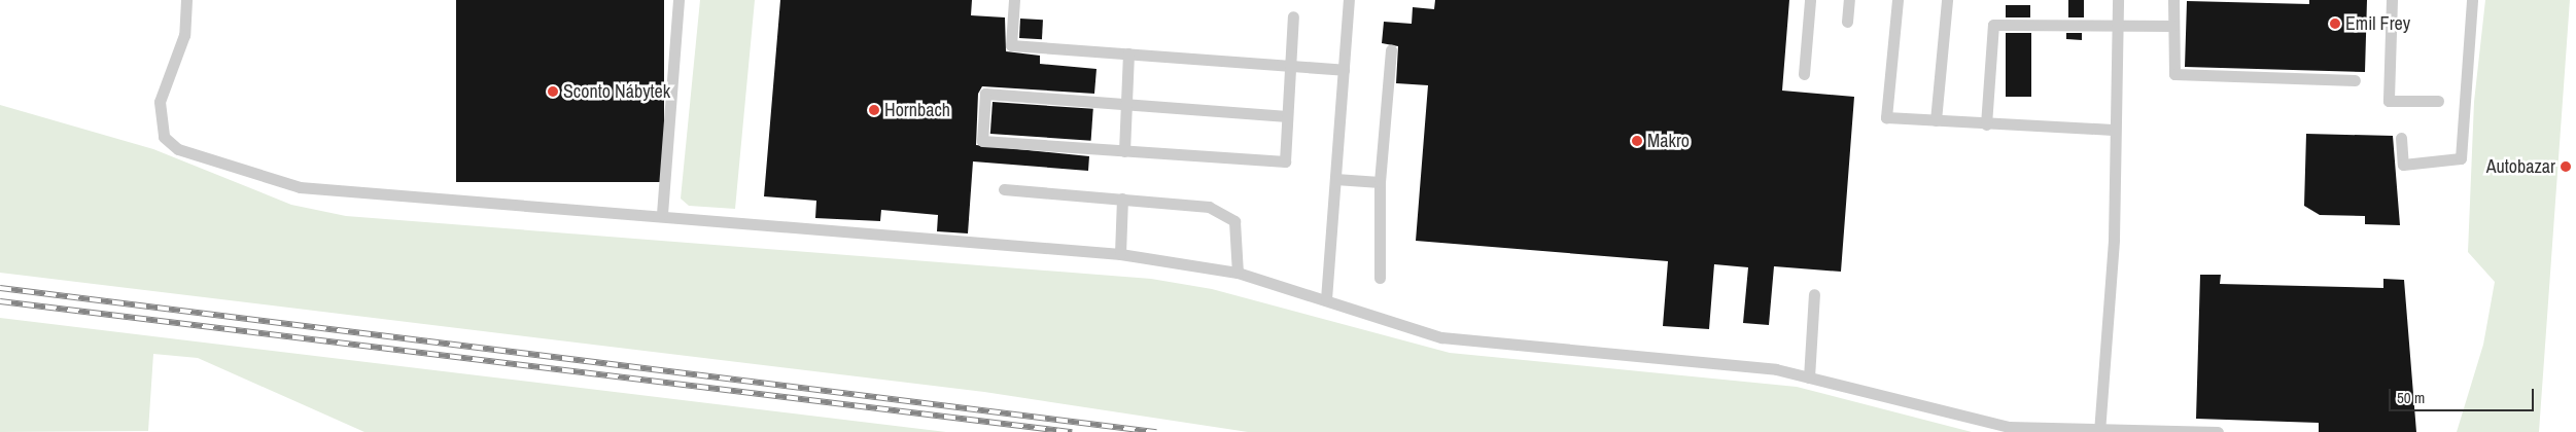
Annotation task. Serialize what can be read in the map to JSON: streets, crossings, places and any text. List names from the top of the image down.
{
  "places": [
    "Emil Frey",
    "Sconto Nábytek",
    "Hornbach",
    "Makro",
    "Autobazar"
  ],
  "scale_bar": "50 m"
}
